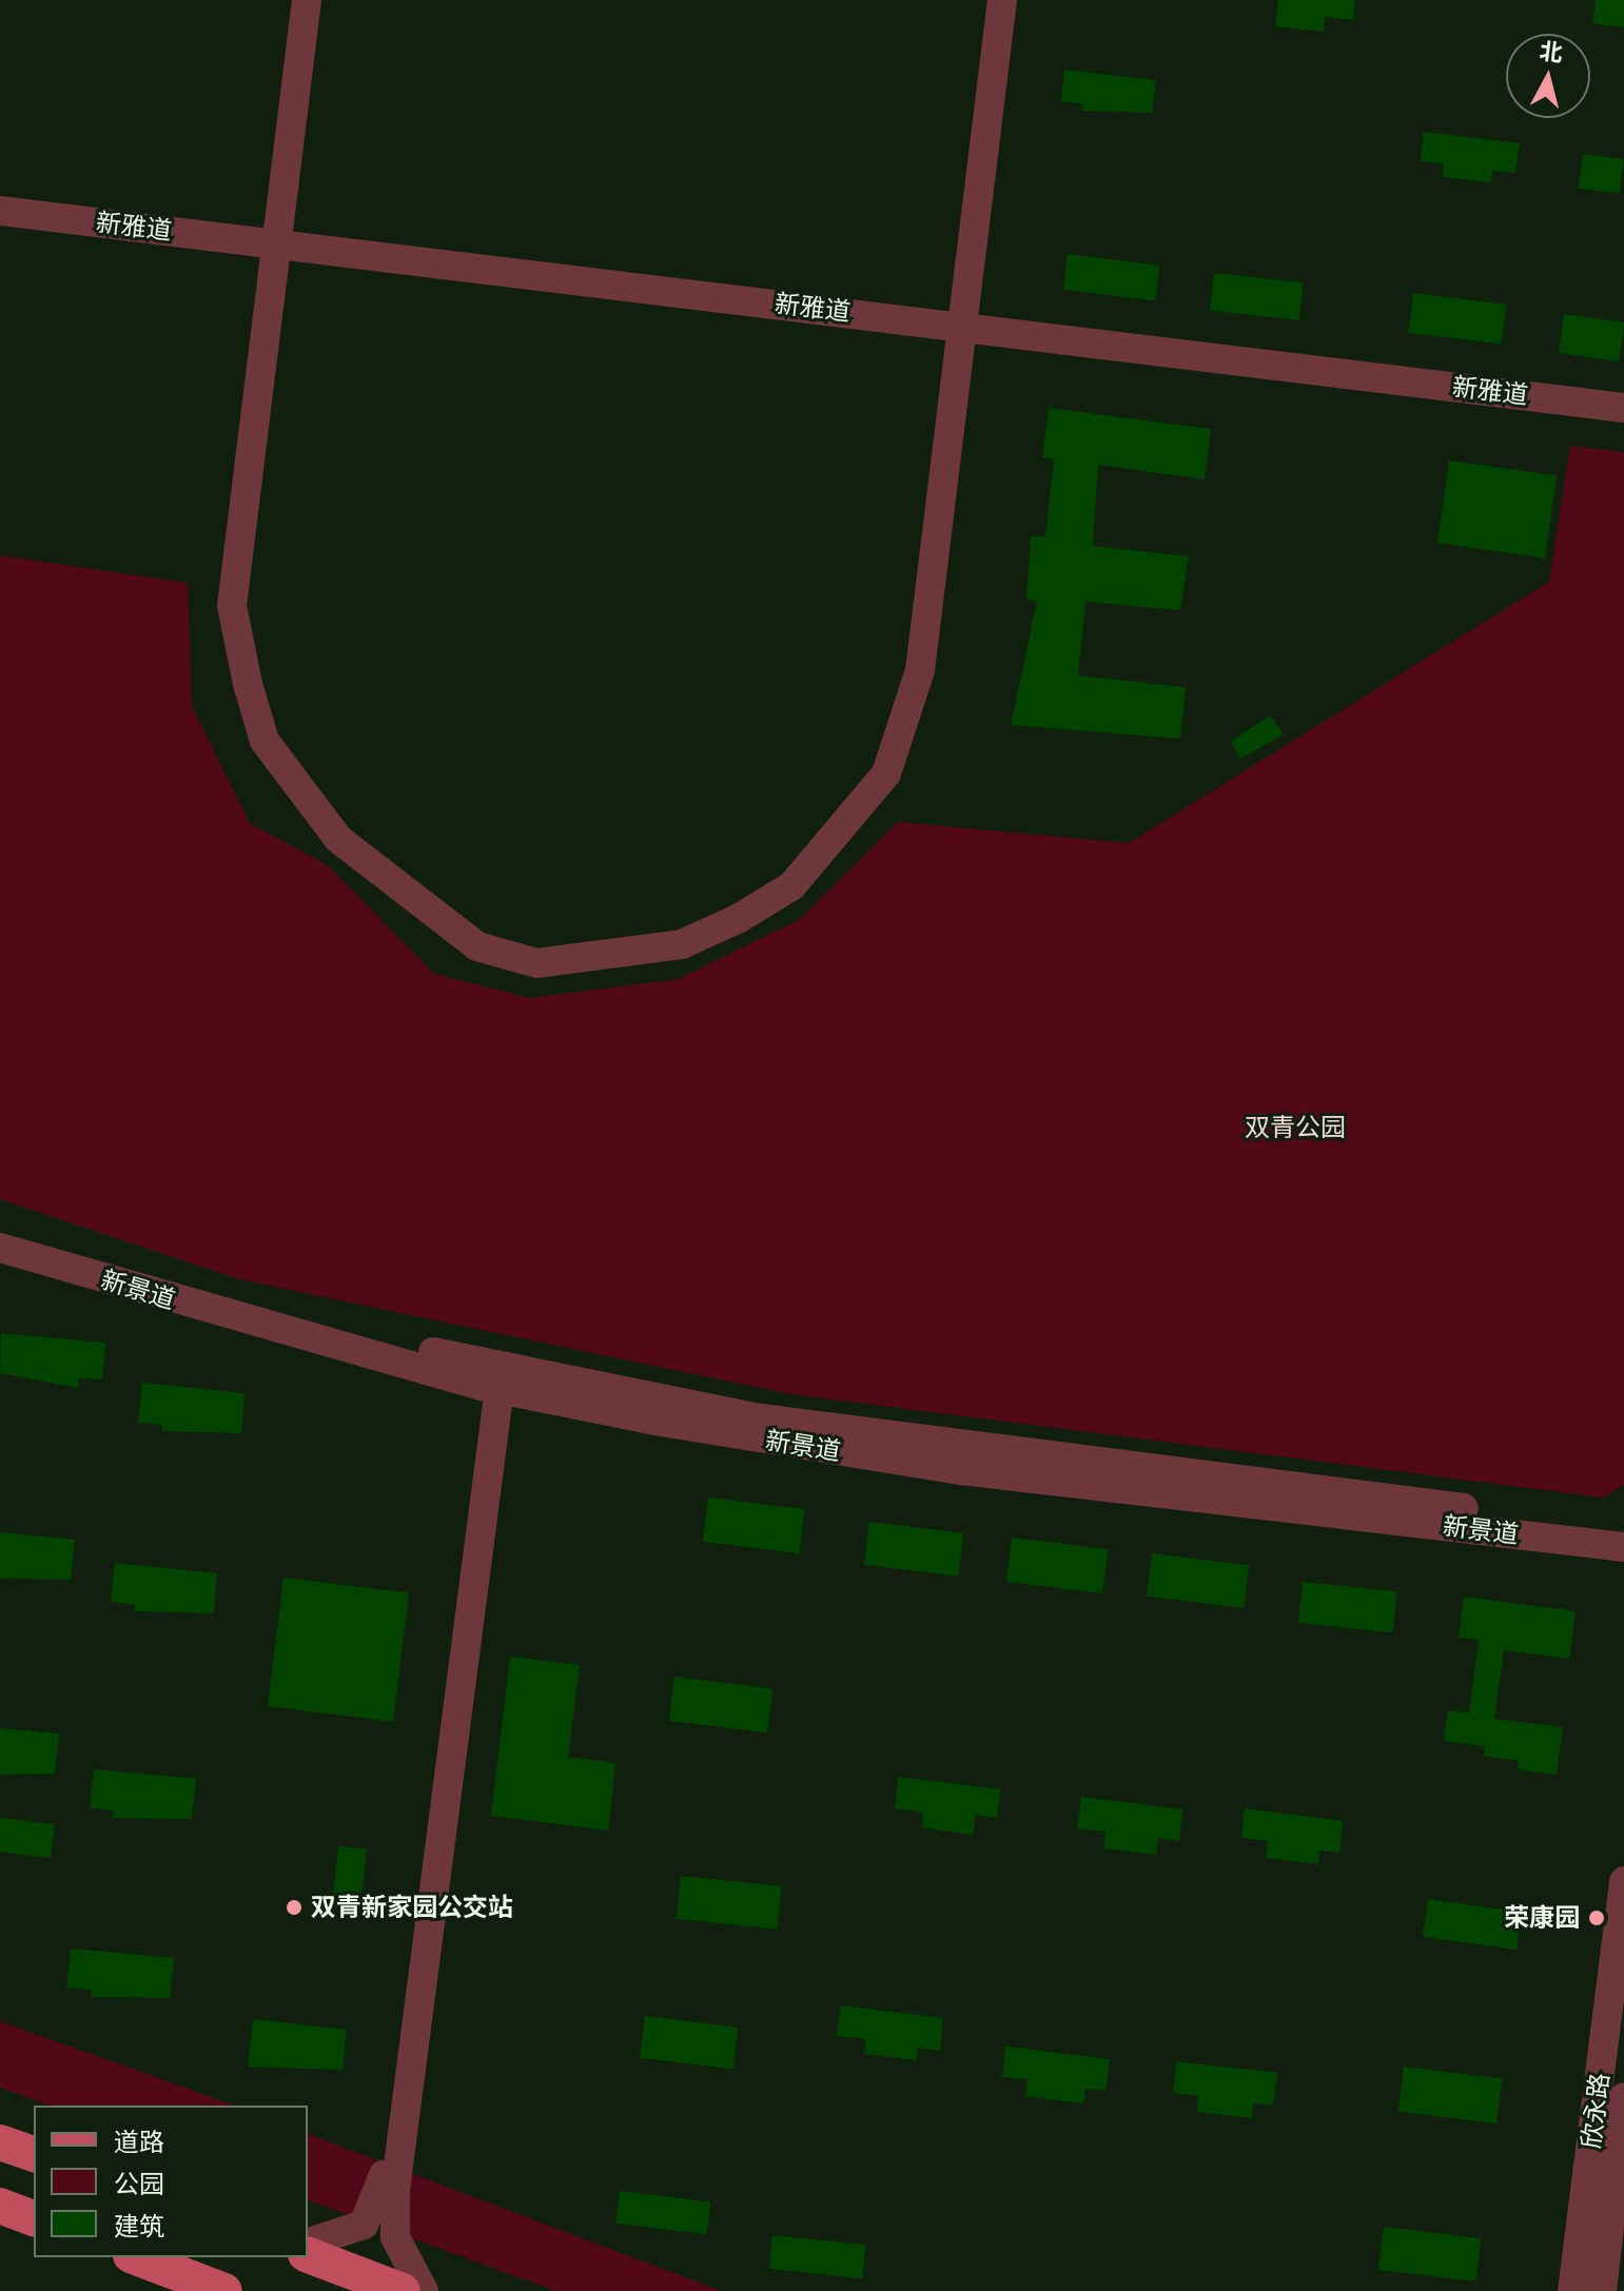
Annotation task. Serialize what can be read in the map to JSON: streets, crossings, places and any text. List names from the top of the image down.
{
  "streets": {
    "street": ["新雅道", "新景道", "欣永路"]
  },
  "parks": ["双青公园"],
  "places": ["双青新家园公交站", "荣康园"],
  "legend": ["道路", "公园", "建筑"],
  "north": "top"
}
